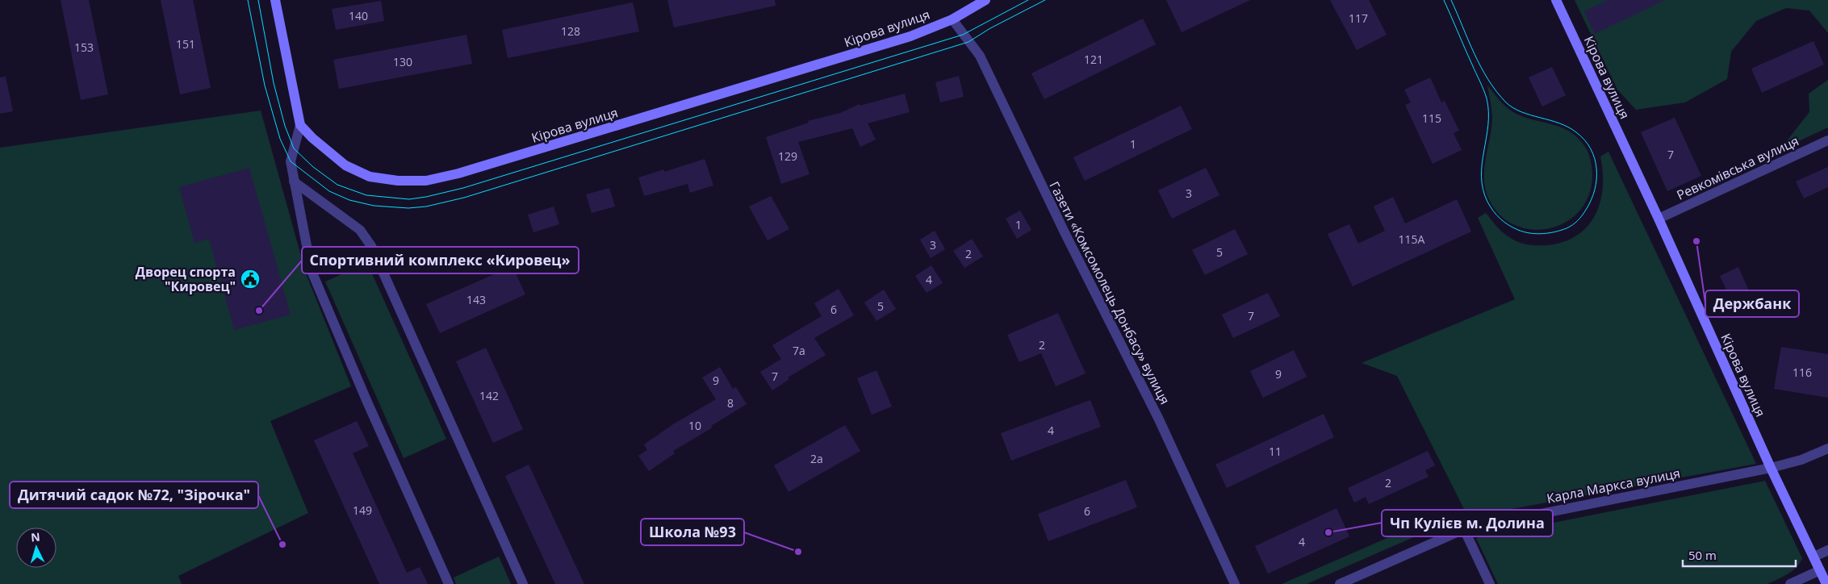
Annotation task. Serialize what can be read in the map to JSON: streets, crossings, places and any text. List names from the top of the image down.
{
  "streets": {
    "main road": ["Кірова вулиця"],
    "street": ["Ревкомівська вулиця", "Газети «Комсомолець Донбасу» вулиця", "Карла Маркса вулиця"]
  },
  "crossings": [
    ["Кірова вулиця", "Ревкомівська вулиця"],
    ["Кірова вулиця", "Газети «Комсомолець Донбасу» вулиця"],
    ["Кірова вулиця", "Карла Маркса вулиця"]
  ],
  "places": {
    "other": [
      "Держбанк",
      "Cпортивний комплекс «Кировец»",
      "Чп Кулієв м. Долина",
      "Дитячий садок №72, \"Зірочка\"",
      "Школа №93"
    ],
    "public building": ["Дворец спорта \"Кировец\""]
  },
  "house_numbers": [
    "140",
    "117",
    "128",
    "151",
    "153",
    "121",
    "130",
    "115",
    "1",
    "7",
    "129",
    "3",
    "1",
    "115А",
    "3",
    "5",
    "2",
    "4",
    "143",
    "5",
    "6",
    "7",
    "2",
    "7а",
    "116",
    "9",
    "7",
    "9",
    "142",
    "8",
    "10",
    "4",
    "11",
    "2а",
    "2",
    "149",
    "6",
    "4"
  ],
  "scale_bar": "50 m",
  "north": "top"
}
